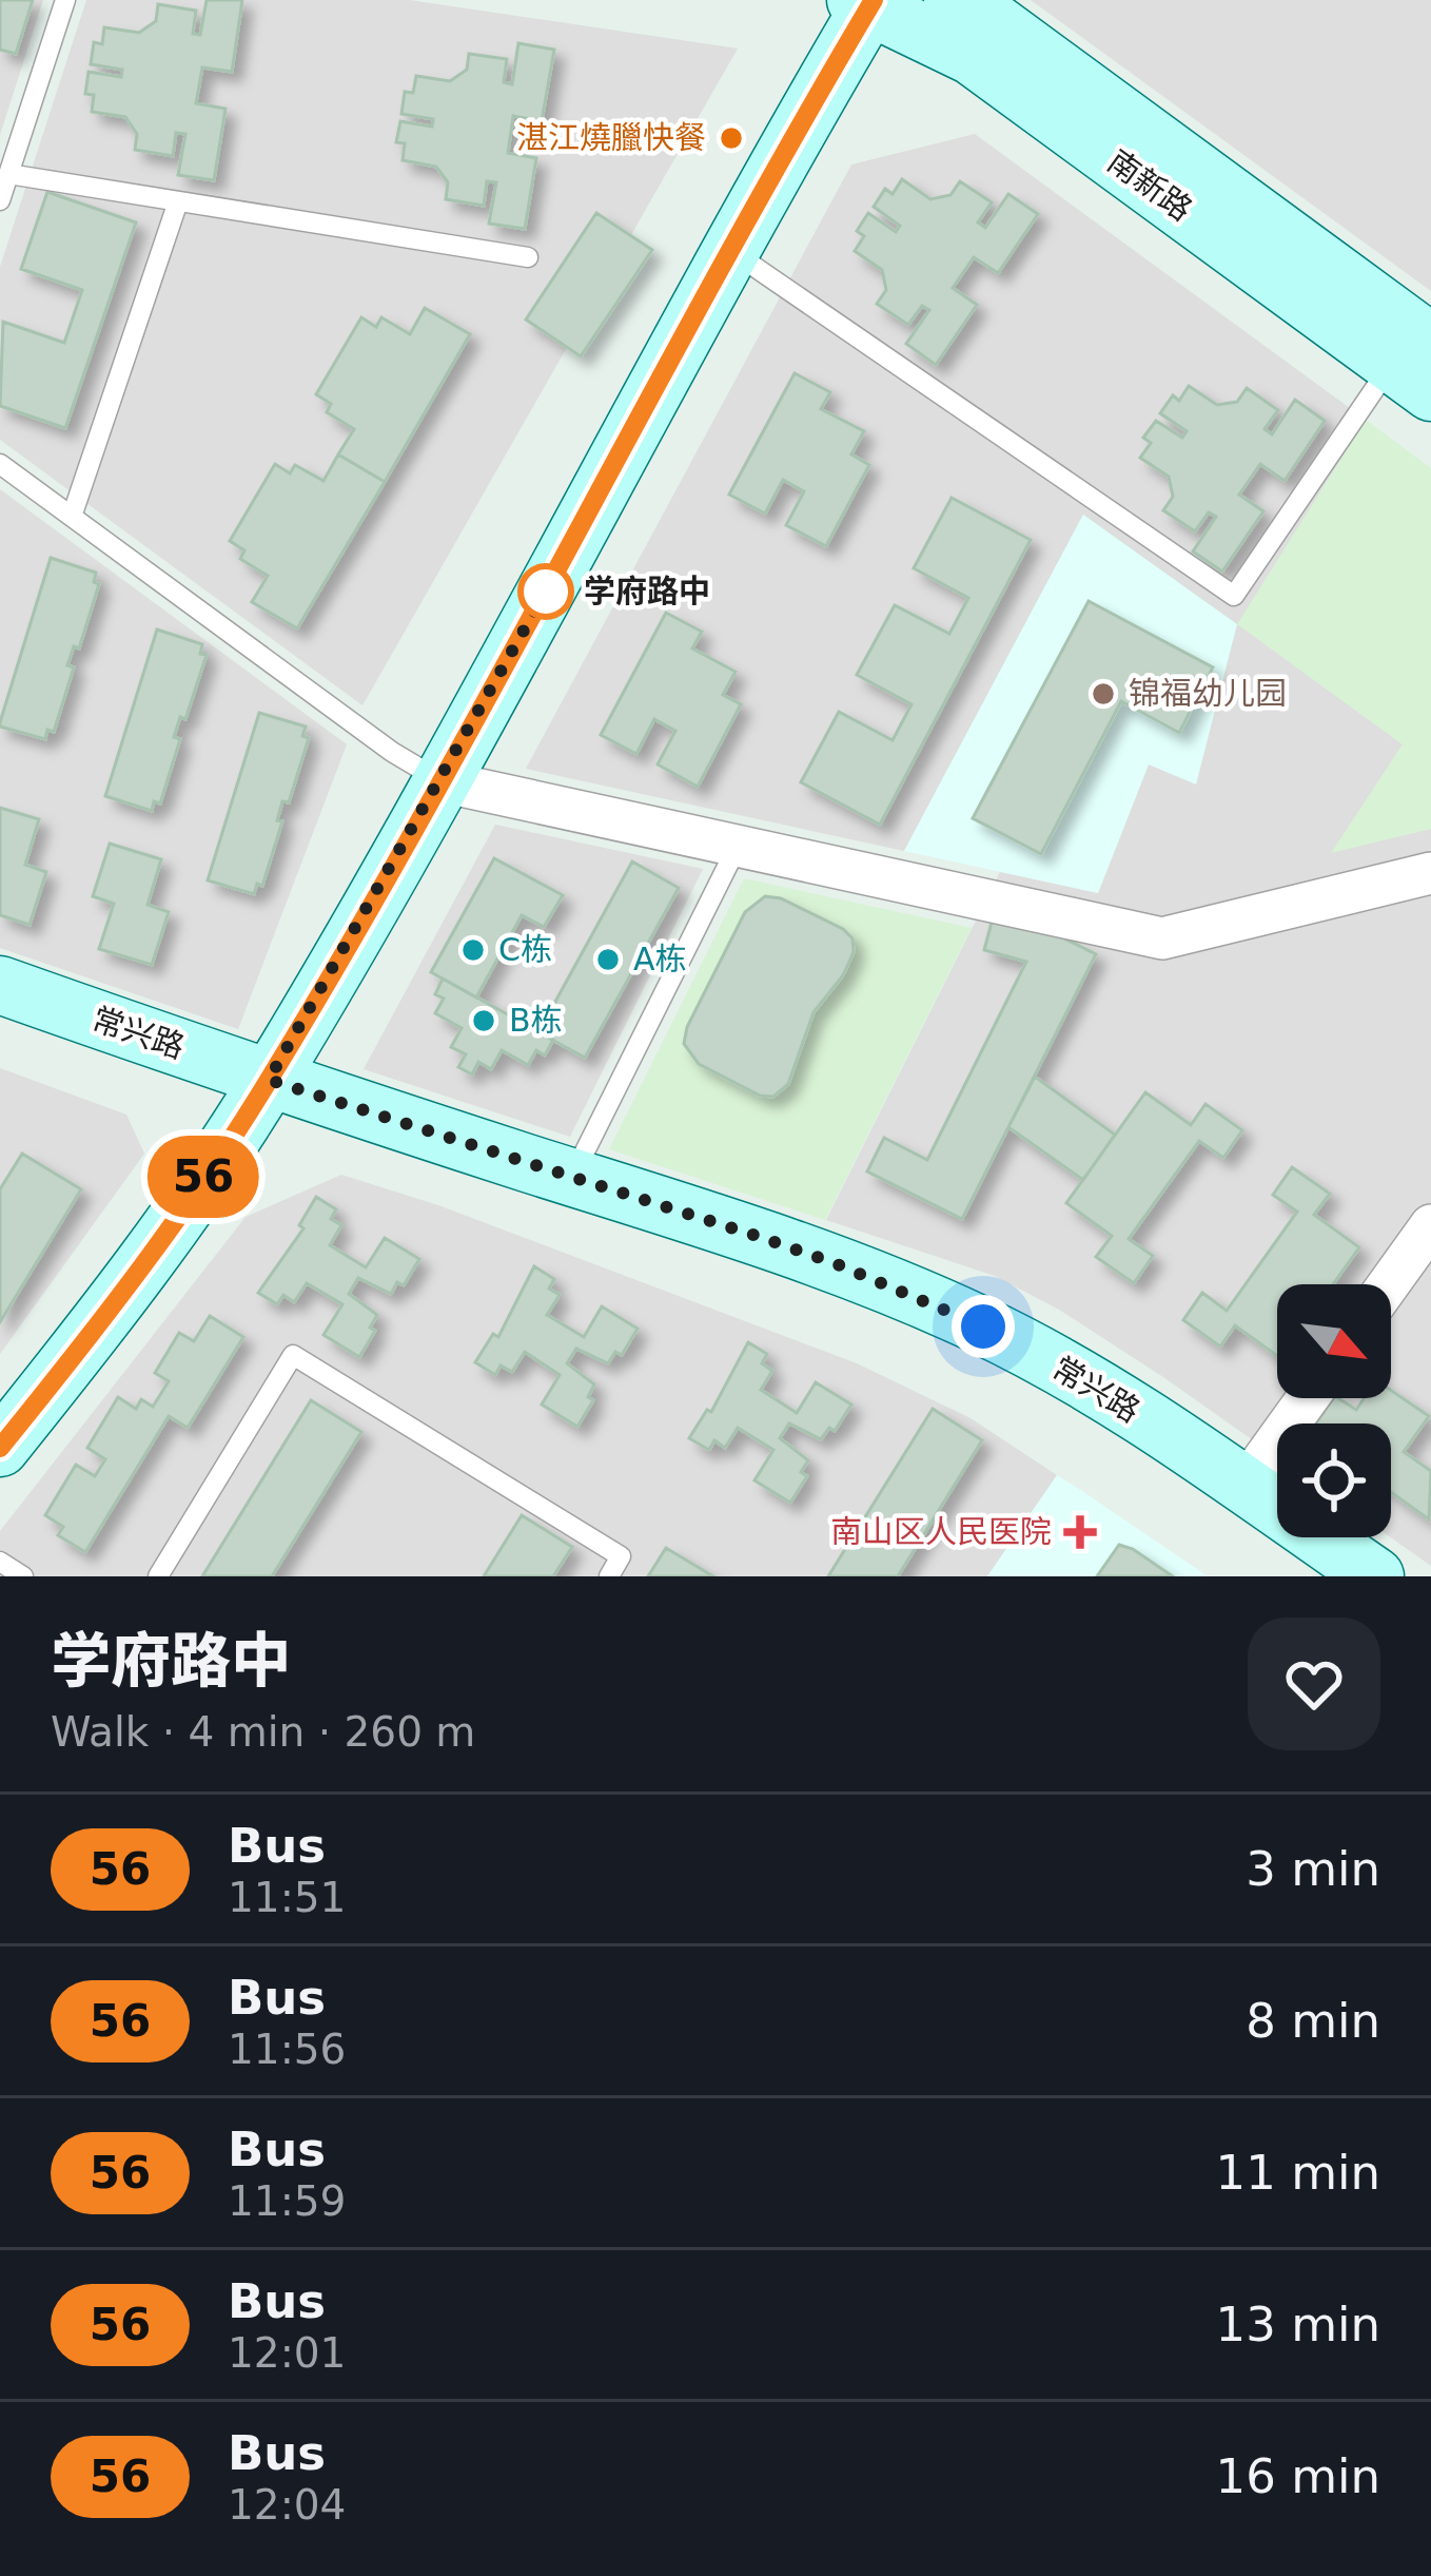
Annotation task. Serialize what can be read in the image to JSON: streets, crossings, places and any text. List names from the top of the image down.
{
  "streets": {
    "main road": ["南新路", "常兴路"]
  },
  "places": {
    "other": [
      "湛江燒臘快餐",
      "学府路中",
      "锦福幼儿园",
      "C栋",
      "A栋",
      "B栋"
    ],
    "health": ["南山区人民医院"]
  },
  "lines": ["bus line 56"],
  "north": "bottom right",
  "page": {
    "on_map": "56",
    "heading": ["学府路中", "Walk · 4 min · 260 m"],
    "list": [
      {
        "mark": "56",
        "name": "Bus",
        "note": "11:51",
        "value": "3 min"
      },
      {
        "mark": "56",
        "name": "Bus",
        "note": "11:56",
        "value": "8 min"
      },
      {
        "mark": "56",
        "name": "Bus",
        "note": "11:59",
        "value": "11 min"
      },
      {
        "mark": "56",
        "name": "Bus",
        "note": "12:01",
        "value": "13 min"
      },
      {
        "mark": "56",
        "name": "Bus",
        "note": "12:04",
        "value": "16 min"
      }
    ]
  }
}
